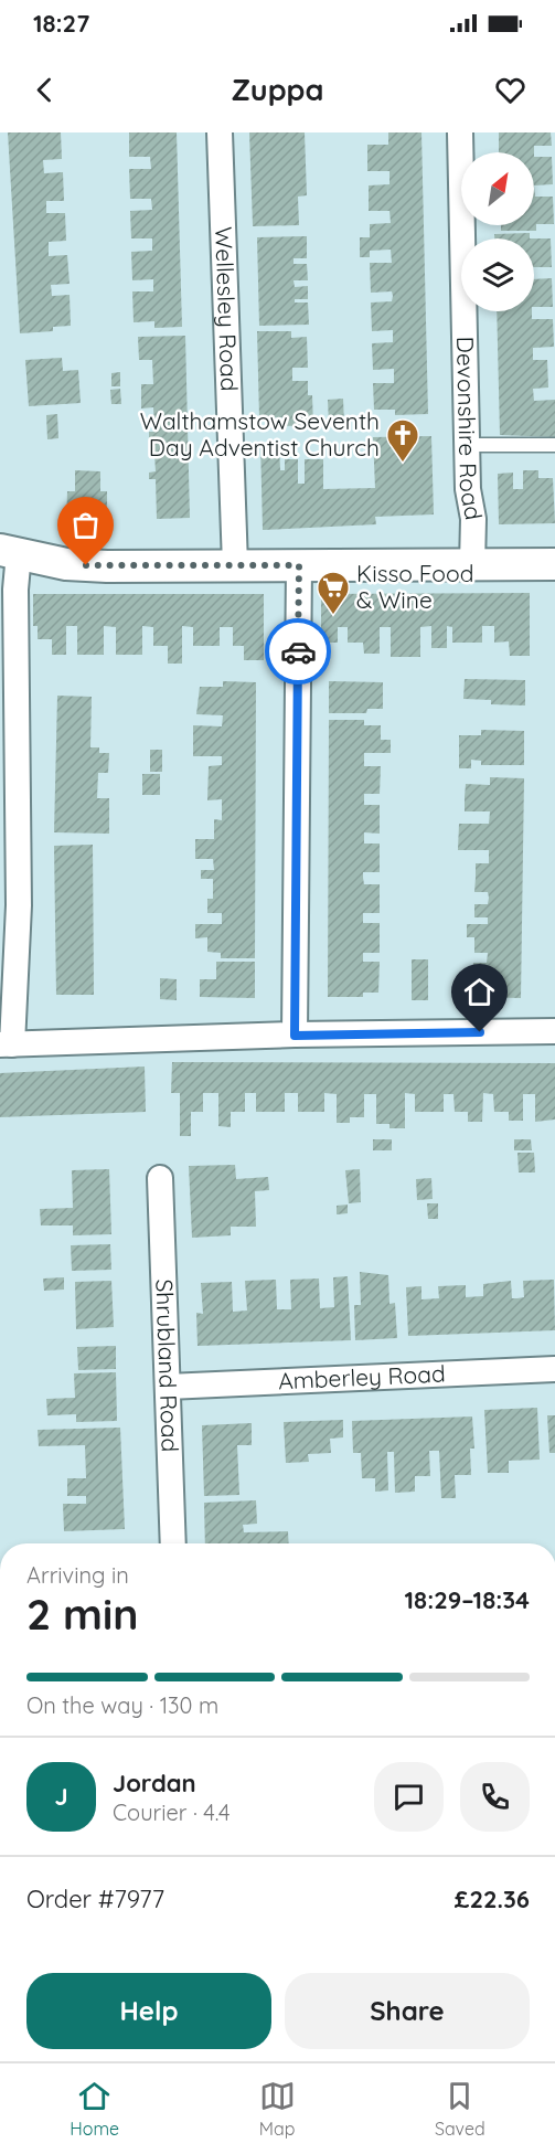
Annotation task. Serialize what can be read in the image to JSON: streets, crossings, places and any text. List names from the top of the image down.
{
  "streets": {
    "street": [
      "Wellesley Road",
      "Devonshire Road",
      "Shrubland Road",
      "Amberley Road"
    ]
  },
  "crossings": [
    ["Shrubland Road", "Amberley Road"]
  ],
  "places": {
    "church": ["Walthamstow Seventh Day Adventist Church"],
    "supermarket": ["Kisso Food & Wine"]
  },
  "north": "top right",
  "page": {
    "status": "18:27",
    "header": "Zuppa",
    "heading": ["2 min", "Arriving in", "18:29–18:34"],
    "panel": [
      "Jordan",
      "Courier · 4.4",
      "Order #7977",
      "£22.36"
    ],
    "bar": "On the way · 130 m",
    "round": "J",
    "buttons": ["Help", "Share"],
    "tabs": ["Home", "Map", "Saved"]
  }
}
